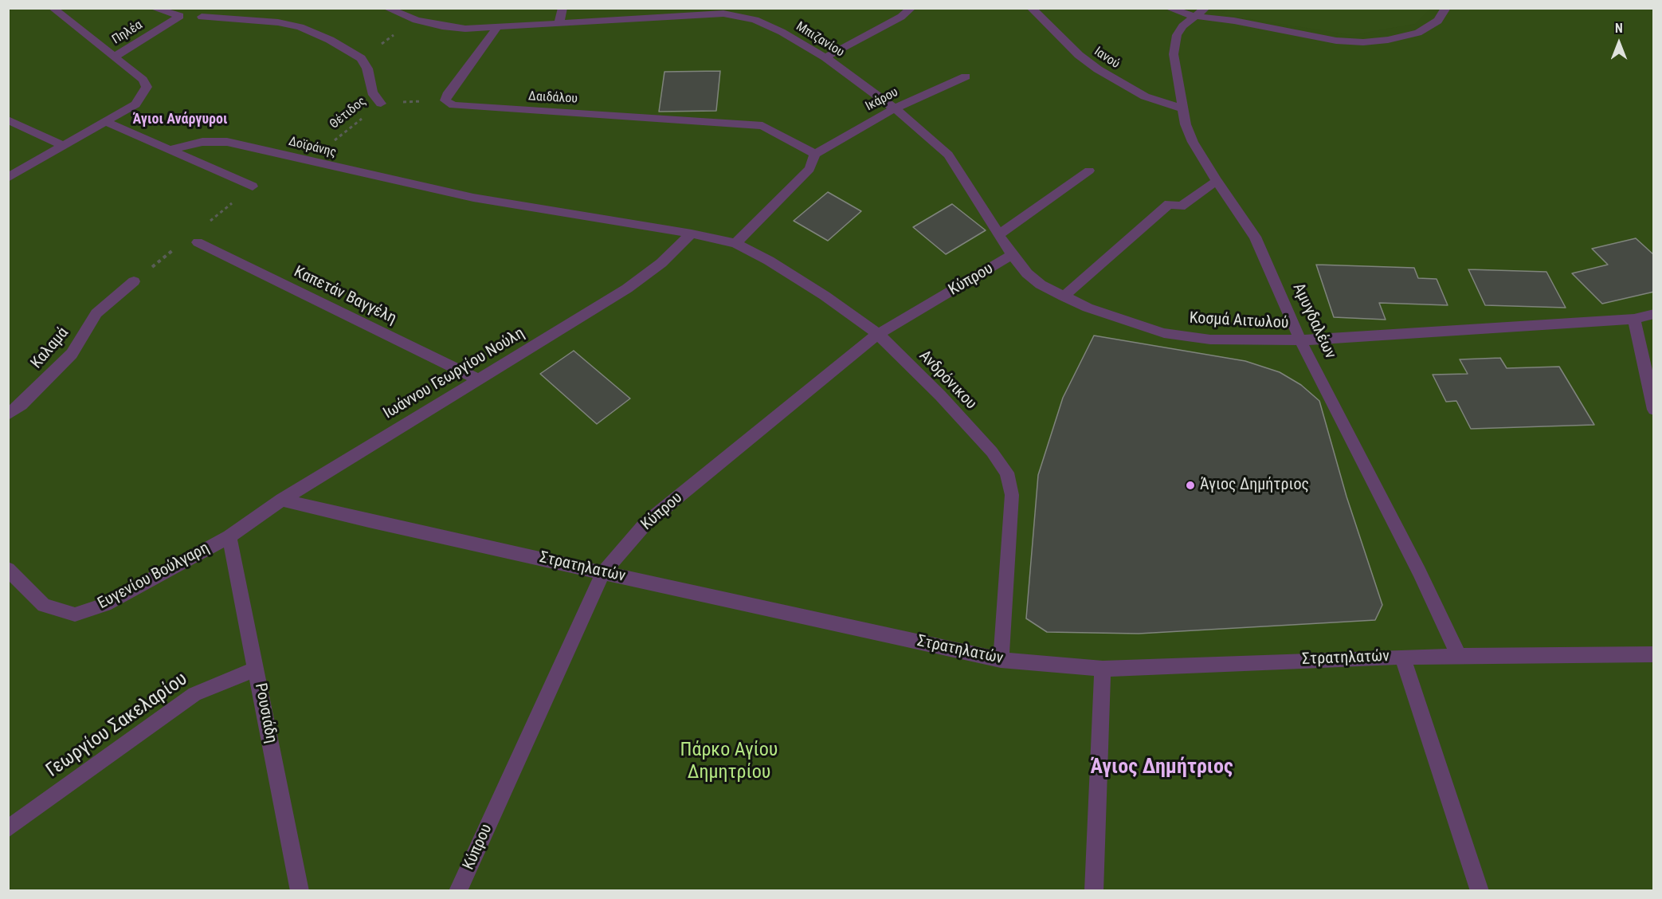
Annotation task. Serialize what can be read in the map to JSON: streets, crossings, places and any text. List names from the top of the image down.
{
  "streets": {
    "street": [
      "Πηλέα",
      "Μπιζανίου",
      "Ιανού",
      "Δαιδάλου",
      "Ικάρου",
      "Δοϊράνης",
      "Κύπρου",
      "Καπετάν Βαγγέλη",
      "Κοσμά Αιτωλού",
      "Αμυγδαλέων",
      "Καλαμά",
      "Ιωάννου Γεωργίου Νούλη",
      "Ανδρόνικου",
      "Στρατηλατών",
      "Ευγενίου Βούλγαρη",
      "Ρουσιάδη",
      "Γεωργίου Σακελαρίου"
    ],
    "path": ["Θέτιδος"]
  },
  "crossings": [
    ["Μπιζανίου", "Ικάρου"],
    ["Μπιζανίου", "Κοσμά Αιτωλού"],
    ["Ιανού", "Αμυγδαλέων"],
    ["Δαιδάλου", "Ικάρου"],
    ["Θέτιδος", "Δοϊράνης"],
    ["Δοϊράνης", "Ιωάννου Γεωργίου Νούλη"],
    ["Δοϊράνης", "Ανδρόνικου"],
    ["Κύπρου", "Κοσμά Αιτωλού"],
    ["Κύπρου", "Ανδρόνικου"],
    ["Κύπρου", "Στρατηλατών"],
    ["Καπετάν Βαγγέλη", "Ιωάννου Γεωργίου Νούλη"],
    ["Κοσμά Αιτωλού", "Αμυγδαλέων"],
    ["Αμυγδαλέων", "Στρατηλατών"],
    ["Ιωάννου Γεωργίου Νούλη", "Ανδρόνικου"],
    ["Ιωάννου Γεωργίου Νούλη", "Στρατηλατών"],
    ["Ιωάννου Γεωργίου Νούλη", "Ευγενίου Βούλγαρη"],
    ["Ιωάννου Γεωργίου Νούλη", "Ρουσιάδη"],
    ["Ανδρόνικου", "Στρατηλατών"],
    ["Ευγενίου Βούλγαρη", "Ρουσιάδη"],
    ["Ρουσιάδη", "Γεωργίου Σακελαρίου"]
  ],
  "districts": ["Άγιοι Ανάργυροι", "Άγιος Δημήτριος"],
  "parks": ["Πάρκο Αγίου Δημητρίου"],
  "places": ["Άγιος Δημήτριος"],
  "north": "top"
}
